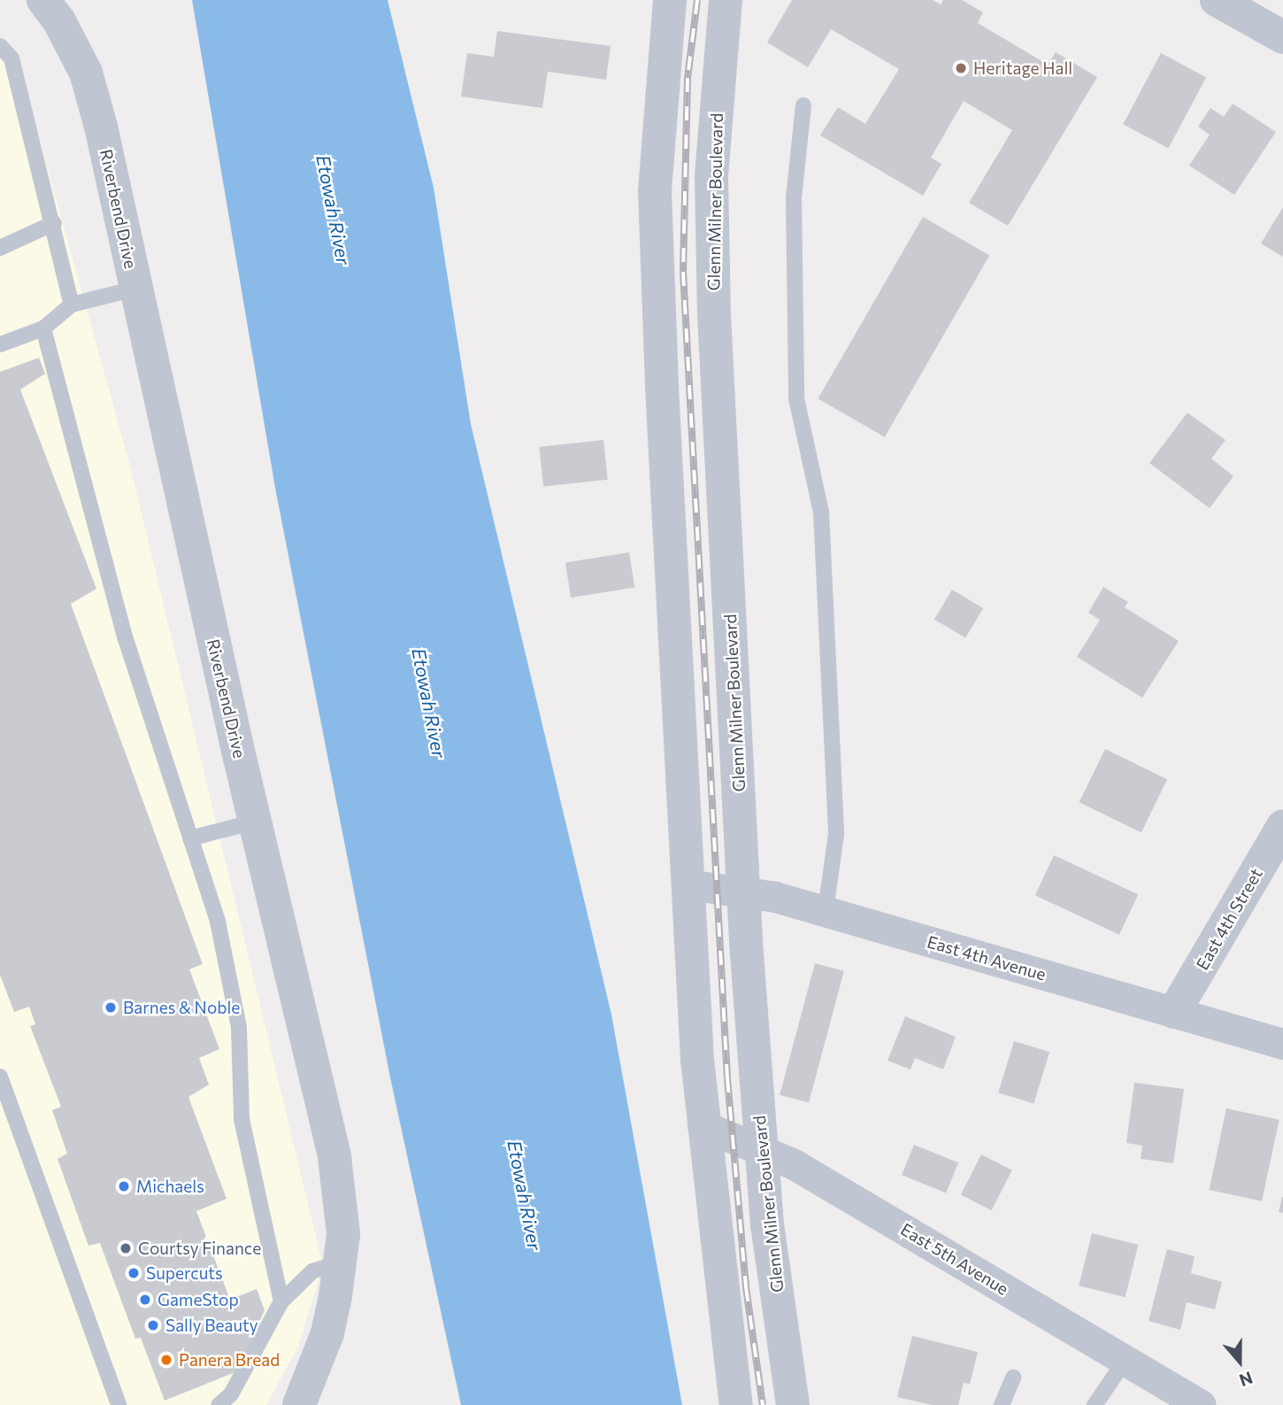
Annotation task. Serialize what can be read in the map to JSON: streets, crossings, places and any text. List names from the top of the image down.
{
  "streets": {
    "street": [
      "Glenn Milner Boulevard",
      "Riverbend Drive",
      "East 4th Street",
      "East 4th Avenue",
      "East 5th Avenue"
    ]
  },
  "crossings": [
    ["Glenn Milner Boulevard", "East 4th Avenue"],
    ["Glenn Milner Boulevard", "East 5th Avenue"],
    ["East 4th Street", "East 4th Avenue"]
  ],
  "water": ["Etowah River"],
  "places": [
    "Heritage Hall",
    "Barnes & Noble",
    "Michaels",
    "Courtsy Finance",
    "Supercuts",
    "GameStop",
    "Sally Beauty",
    "Panera Bread"
  ],
  "north": "bottom"
}
